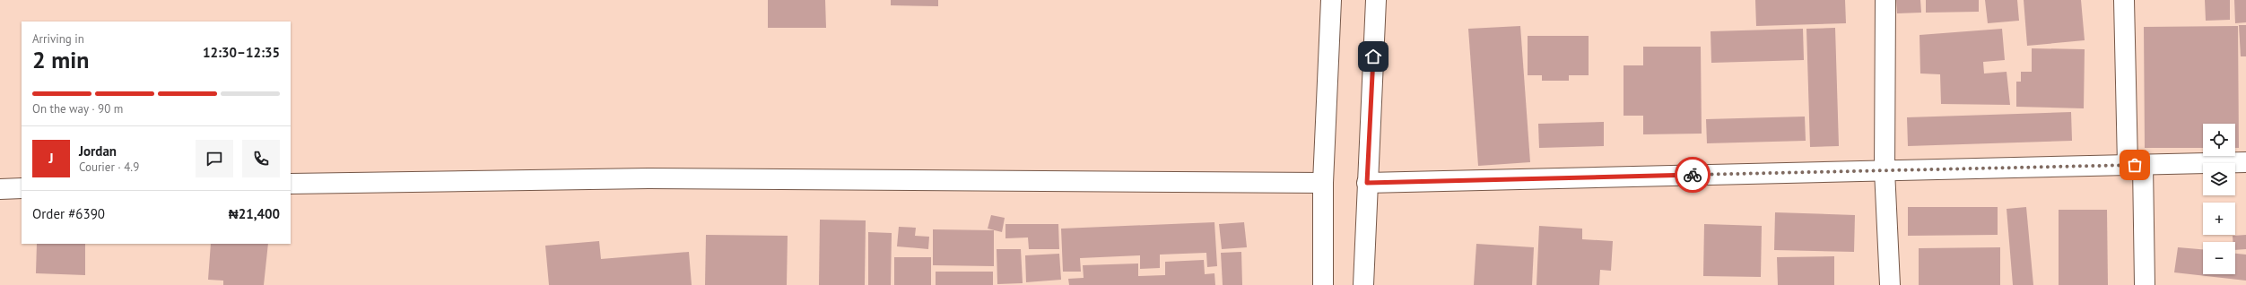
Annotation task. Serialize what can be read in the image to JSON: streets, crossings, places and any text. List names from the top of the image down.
{
  "page": {
    "heading": ["2 min", "Arriving in", "12:30–12:35"],
    "panel": [
      "Jordan",
      "Courier · 4.9",
      "Order #6390",
      "₦21,400"
    ],
    "bar": "On the way · 90 m",
    "map_buttons": ["+", "−"],
    "round": "J"
  }
}
